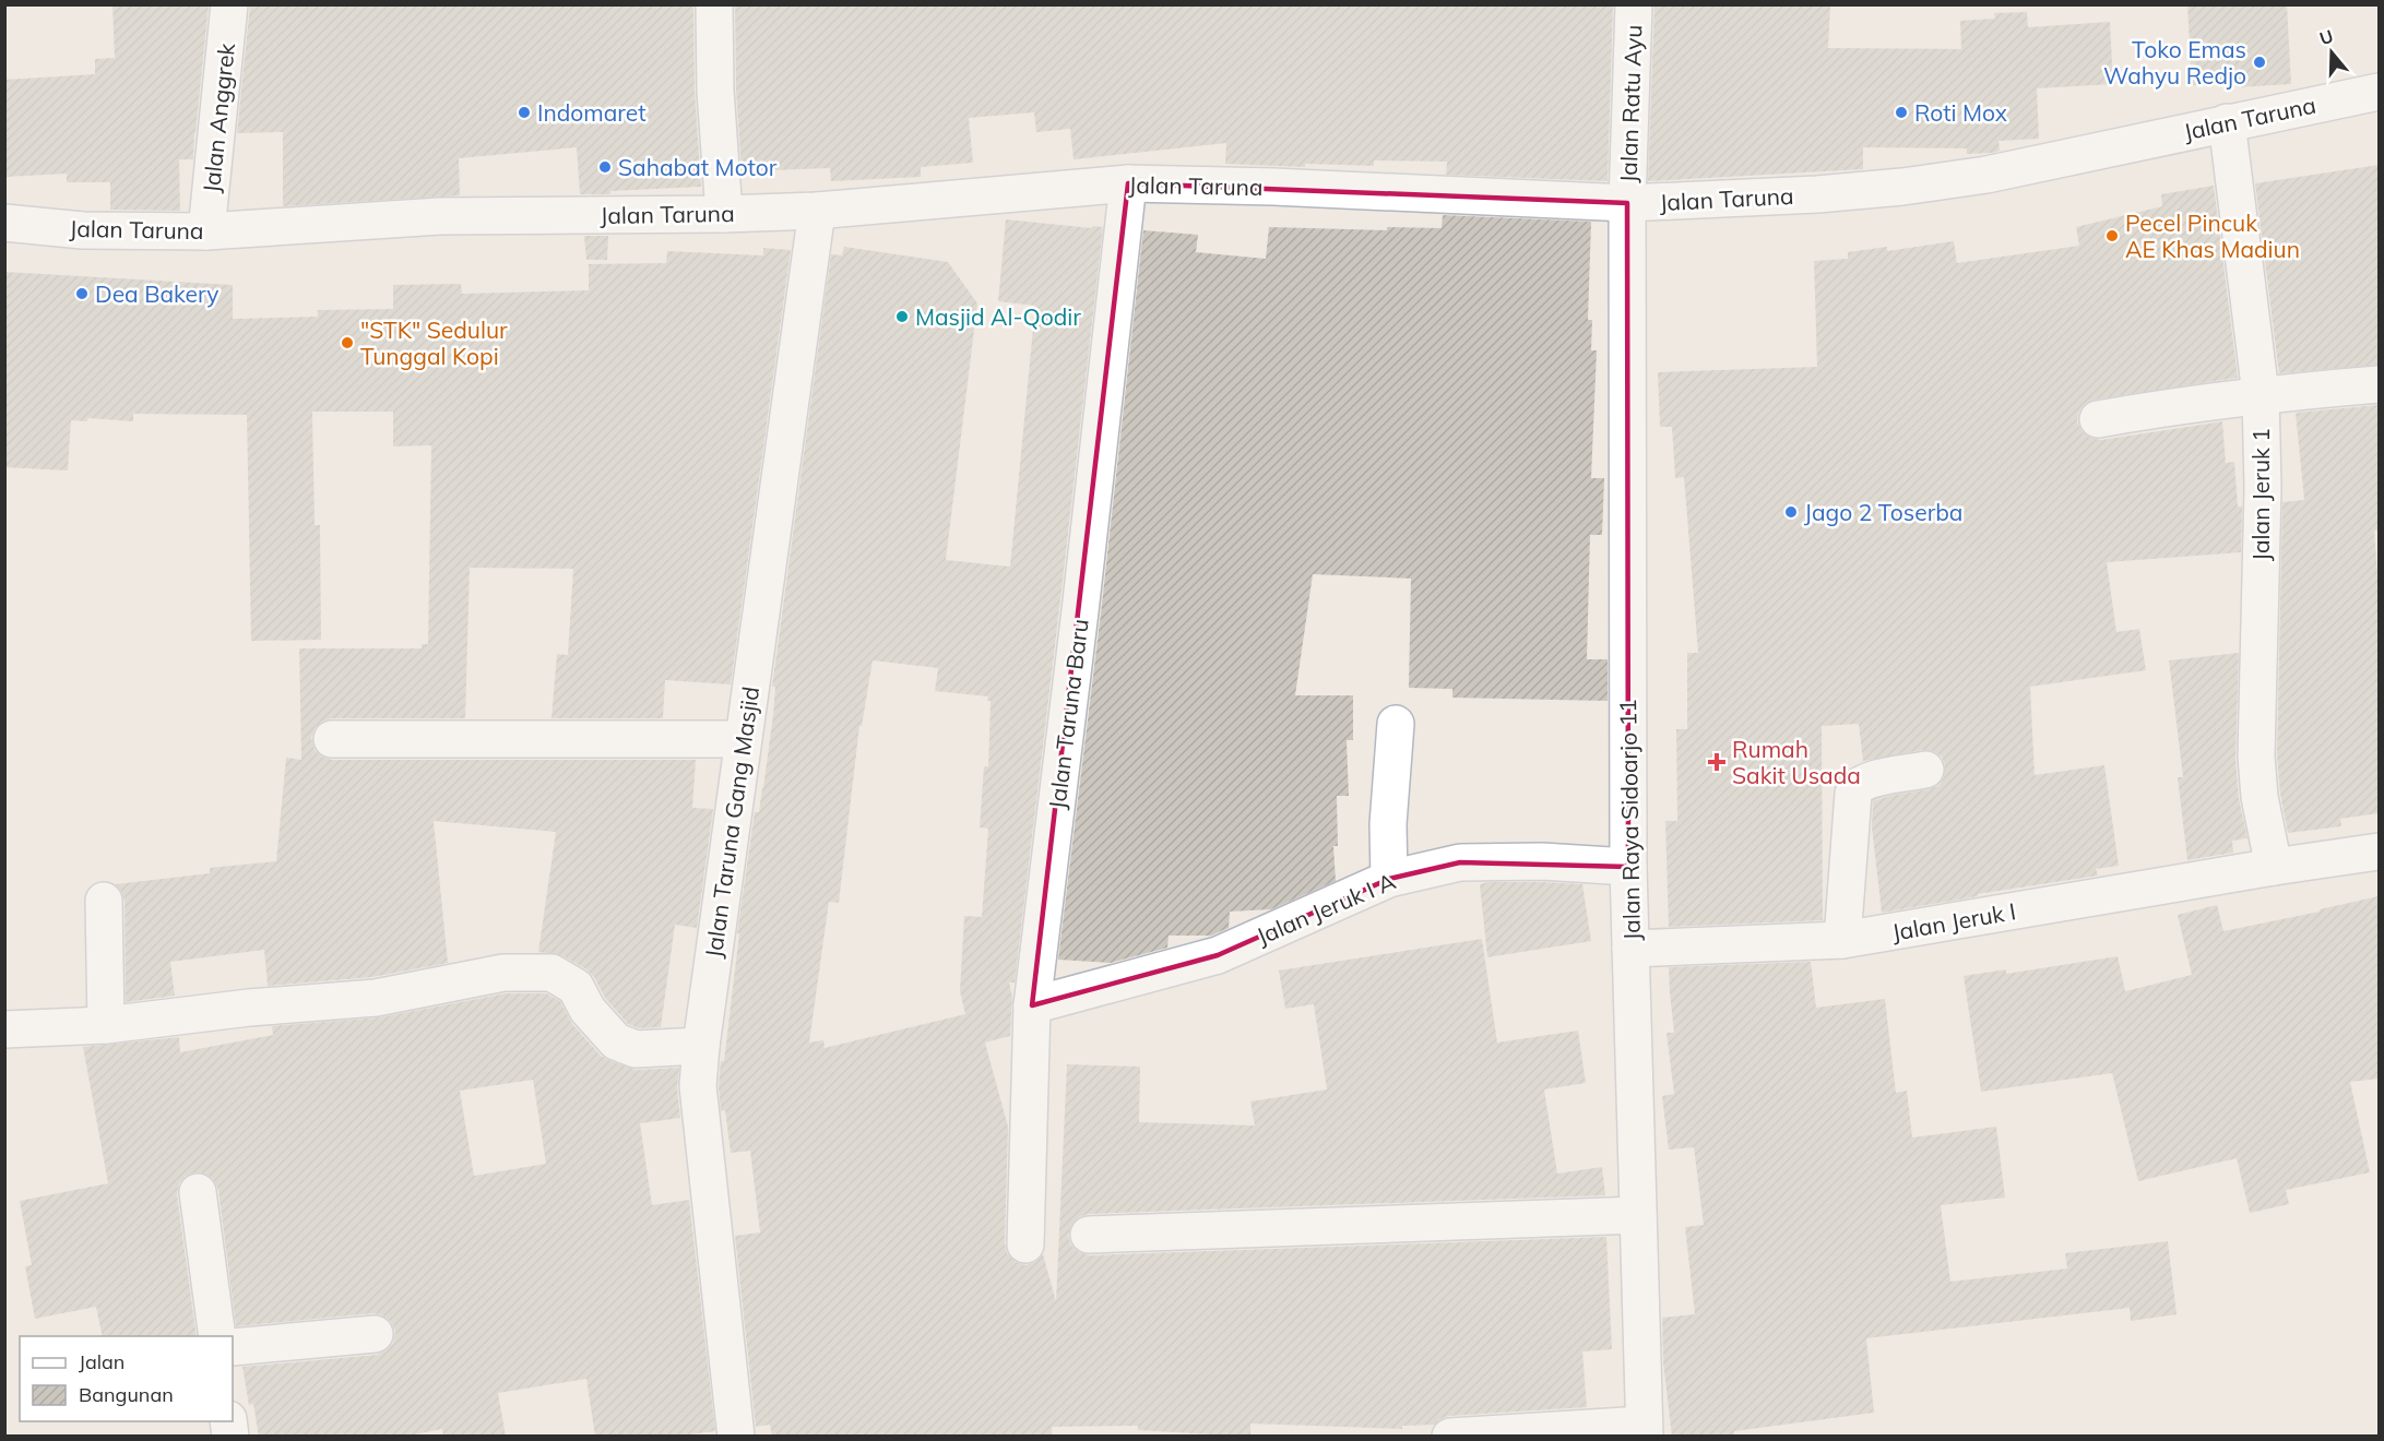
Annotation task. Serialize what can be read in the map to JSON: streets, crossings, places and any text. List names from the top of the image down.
{
  "streets": {
    "street": [
      "Jalan Ratu Ayu",
      "Jalan Anggrek",
      "Jalan Taruna",
      "Jalan Jeruk 1",
      "Jalan Taruna Baru",
      "Jalan Raya Sidoarjo 11",
      "Jalan Taruna Gang Masjid",
      "Jalan Jeruk I A",
      "Jalan Jeruk I"
    ]
  },
  "crossings": [
    ["Jalan Ratu Ayu", "Jalan Taruna"],
    ["Jalan Ratu Ayu", "Jalan Raya Sidoarjo 11"],
    ["Jalan Anggrek", "Jalan Taruna"],
    ["Jalan Taruna", "Jalan Jeruk 1"],
    ["Jalan Taruna", "Jalan Taruna Baru"],
    ["Jalan Taruna", "Jalan Raya Sidoarjo 11"],
    ["Jalan Taruna", "Jalan Taruna Gang Masjid"],
    ["Jalan Jeruk 1", "Jalan Jeruk I"],
    ["Jalan Taruna Baru", "Jalan Jeruk I A"],
    ["Jalan Raya Sidoarjo 11", "Jalan Jeruk I A"],
    ["Jalan Raya Sidoarjo 11", "Jalan Jeruk I"]
  ],
  "places": {
    "other": [
      "Toko Emas Wahyu Redjo",
      "Indomaret",
      "Roti Mox",
      "Sahabat Motor",
      "Pecel Pincuk AE Khas Madiun",
      "Dea Bakery",
      "Masjid Al-Qodir",
      "\"STK\" Sedulur Tunggal Kopi",
      "Jago 2 Toserba"
    ],
    "health": ["Rumah Sakit Usada"]
  },
  "legend": ["Jalan", "Bangunan"],
  "north": "top"
}
